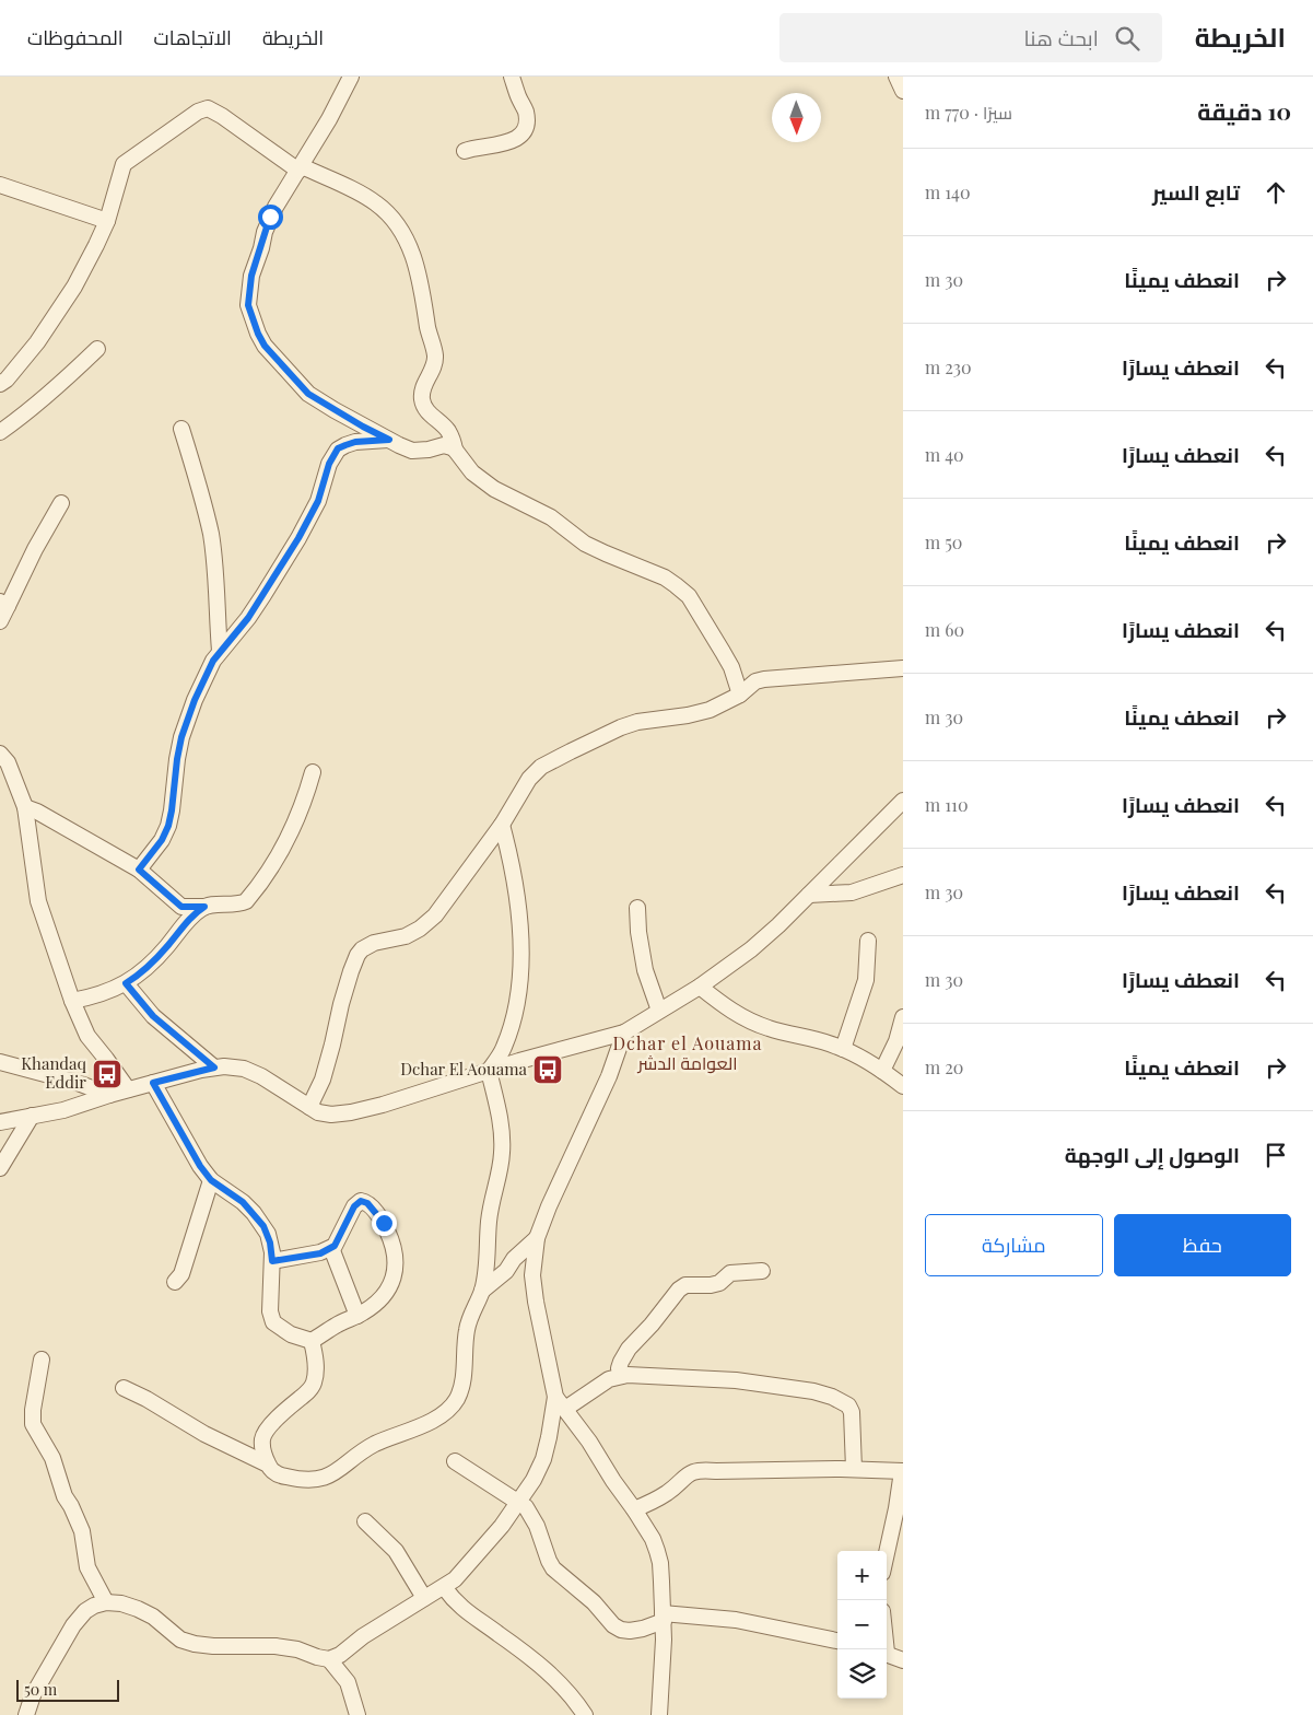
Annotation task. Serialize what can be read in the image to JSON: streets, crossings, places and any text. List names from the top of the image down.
{
  "districts": ["Dchar el Aouama العوامة الدشر"],
  "places": {
    "bus stop": ["Dchar El Aouama", "Khandaq Eddir"]
  },
  "scale_bar": "50 m",
  "north": "bottom",
  "page": {
    "header": "الخريطة",
    "search": "ابحث هنا",
    "nav": ["الخريطة", "الاتجاهات", "المحفوظات"],
    "heading": ["10 دقيقة", "سيرًا · 770 m"],
    "list": [
      ["تابع السير", "140 m"],
      ["انعطف يمينًا", "30 m"],
      ["انعطف يسارًا", "230 m"],
      ["انعطف يسارًا", "40 m"],
      ["انعطف يمينًا", "50 m"],
      ["انعطف يسارًا", "60 m"],
      ["انعطف يمينًا", "30 m"],
      ["انعطف يسارًا", "110 m"],
      ["انعطف يسارًا", "30 m"],
      ["انعطف يسارًا", "30 m"],
      ["انعطف يمينًا", "20 m"],
      "الوصول إلى الوجهة"
    ],
    "buttons": ["حفظ", "مشاركة"],
    "map_buttons": ["+", "−"],
    "scale": "50 m"
  }
}
